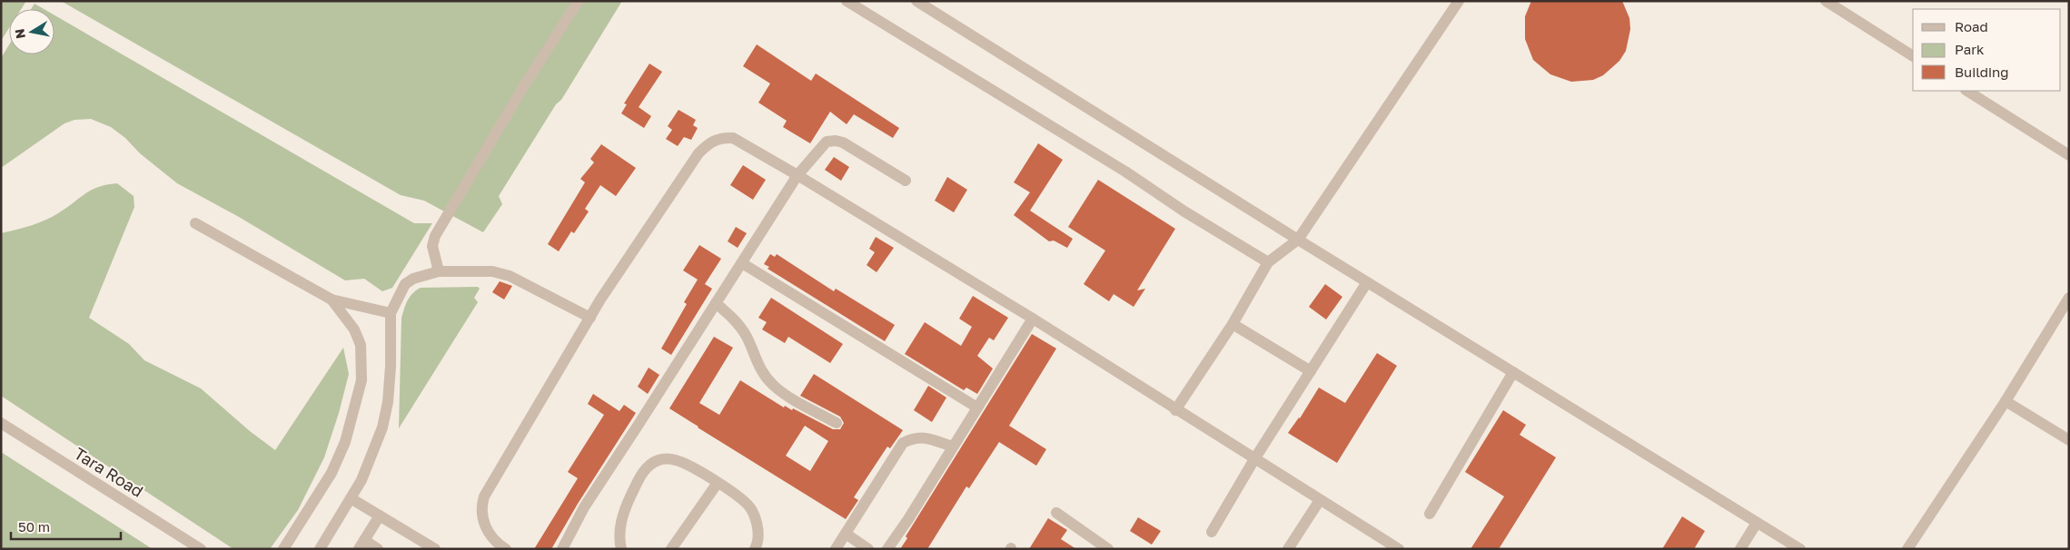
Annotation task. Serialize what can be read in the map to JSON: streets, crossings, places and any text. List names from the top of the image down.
{
  "streets": {
    "street": ["Tara Road"]
  },
  "legend": ["Road", "Park", "Building"],
  "scale_bar": "50 m",
  "north": "left"
}
